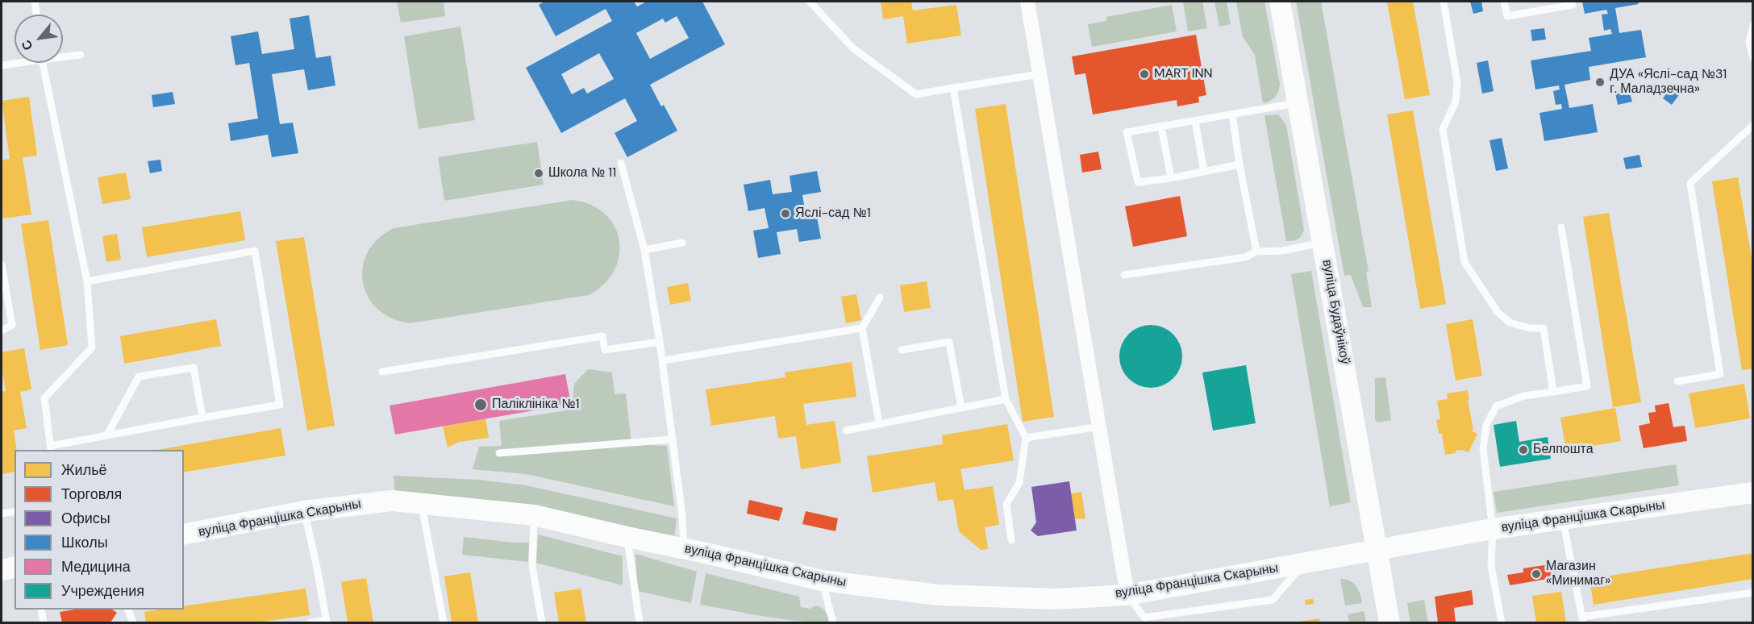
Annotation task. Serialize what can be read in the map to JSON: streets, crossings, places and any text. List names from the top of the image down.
{
  "streets": {
    "main road": ["вуліца Будаўнікоў", "вуліца Францішка Скарыны"]
  },
  "crossings": [
    ["вуліца Будаўнікоў", "вуліца Францішка Скарыны"]
  ],
  "places": [
    "MART INN",
    "ДУА «Яслі-сад №31 г. Маладзечна»",
    "Школа № 11",
    "Яслі-сад №1",
    "Паліклініка №1",
    "Белпошта",
    "Магазин «Минимаг»"
  ],
  "legend": [
    "Жильё",
    "Торговля",
    "Офисы",
    "Школы",
    "Медицина",
    "Учреждения"
  ],
  "north": "bottom left"
}
